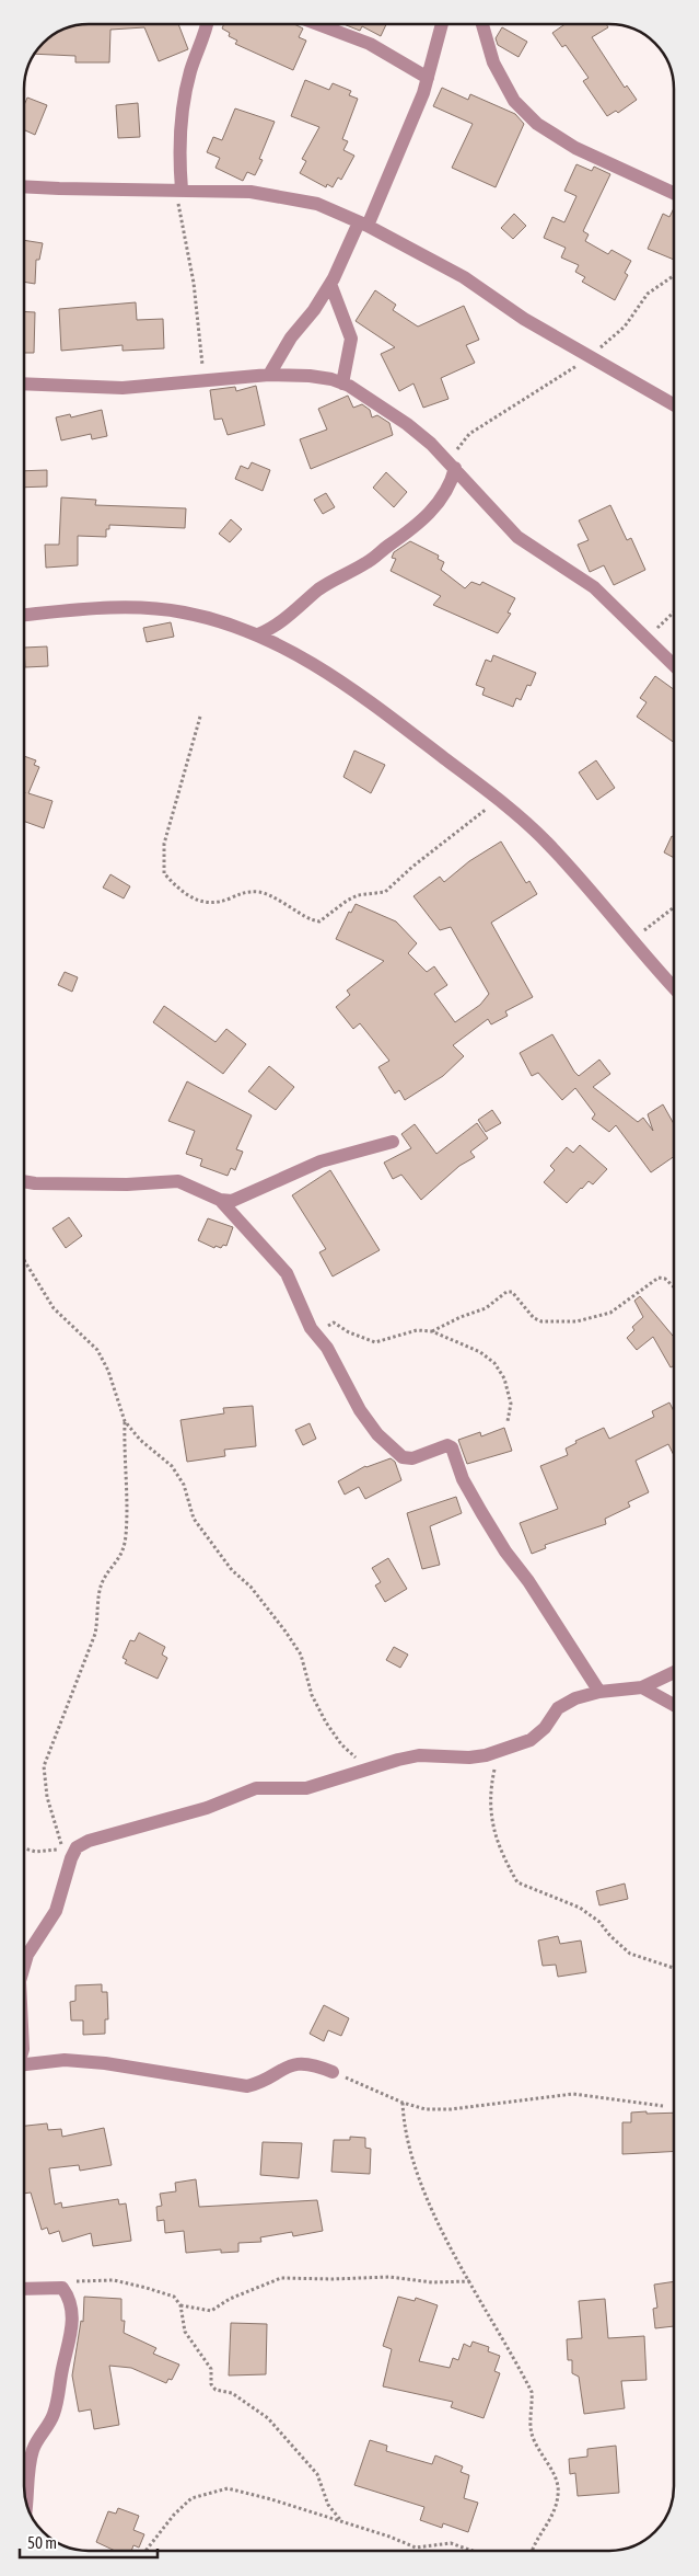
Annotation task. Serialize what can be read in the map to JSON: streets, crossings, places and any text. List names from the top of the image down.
{
  "scale_bar": "50 m"
}
